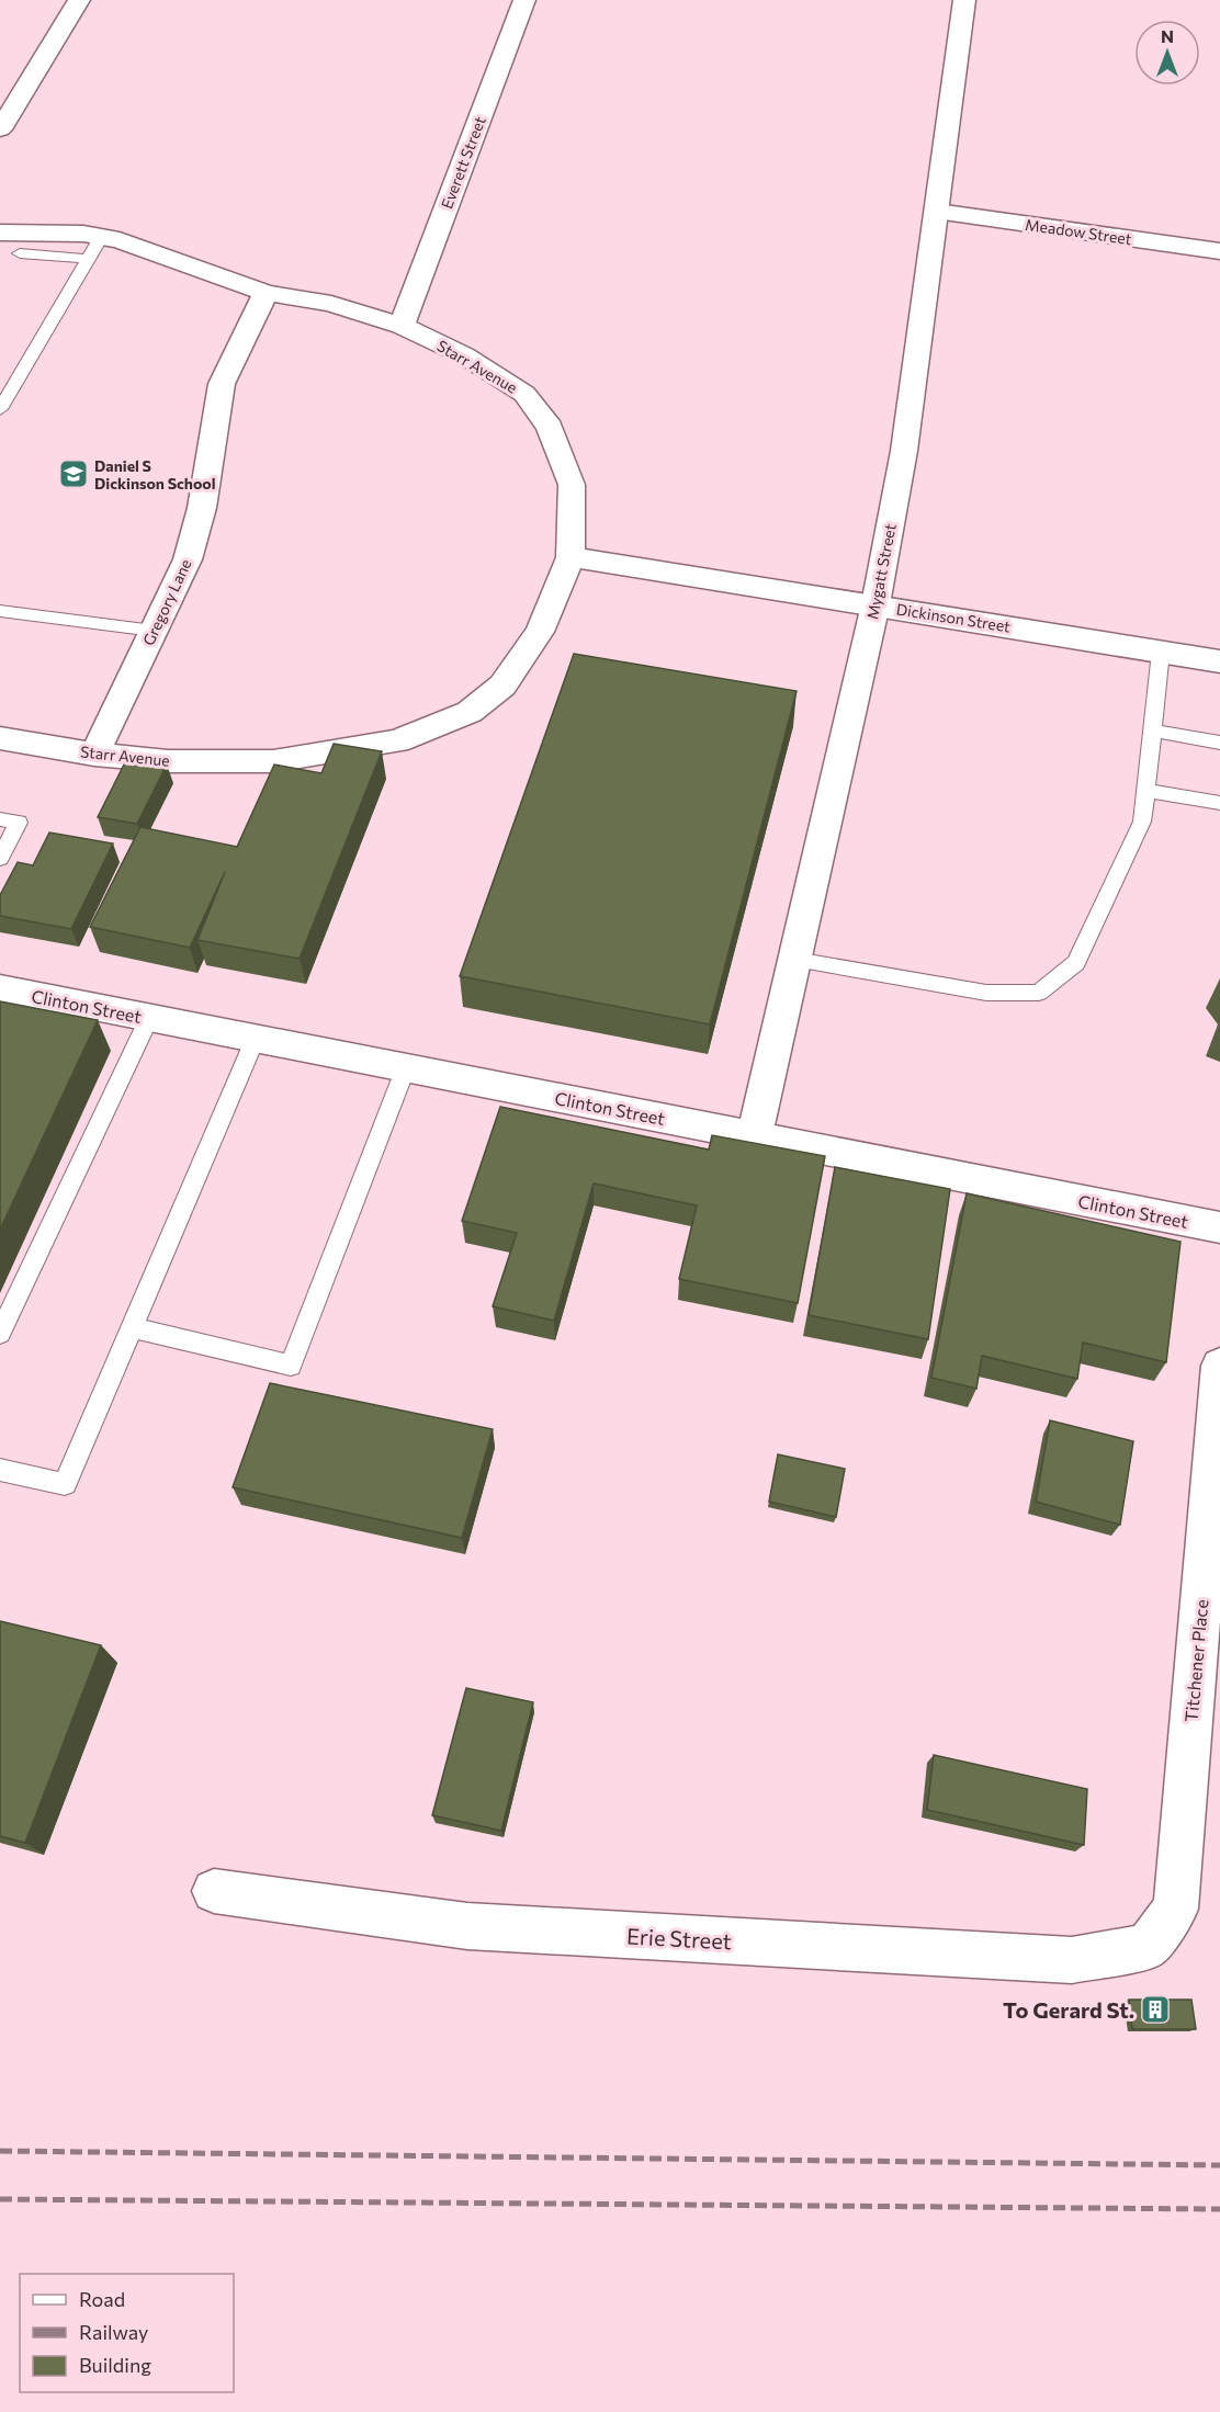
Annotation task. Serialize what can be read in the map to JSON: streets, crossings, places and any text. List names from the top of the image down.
{
  "streets": {
    "street": [
      "Everett Street",
      "Meadow Street",
      "Starr Avenue",
      "Mygatt Street",
      "Gregory Lane",
      "Dickinson Street",
      "Clinton Street",
      "Titchener Place",
      "Erie Street"
    ]
  },
  "crossings": [
    ["Everett Street", "Starr Avenue"],
    ["Meadow Street", "Mygatt Street"],
    ["Starr Avenue", "Gregory Lane"],
    ["Starr Avenue", "Dickinson Street"],
    ["Mygatt Street", "Dickinson Street"],
    ["Mygatt Street", "Clinton Street"],
    ["Titchener Place", "Erie Street"]
  ],
  "places": {
    "school or university": ["Daniel S Dickinson School"],
    "building": ["To Gerard St."]
  },
  "legend": ["Road", "Railway", "Building"],
  "north": "top"
}
